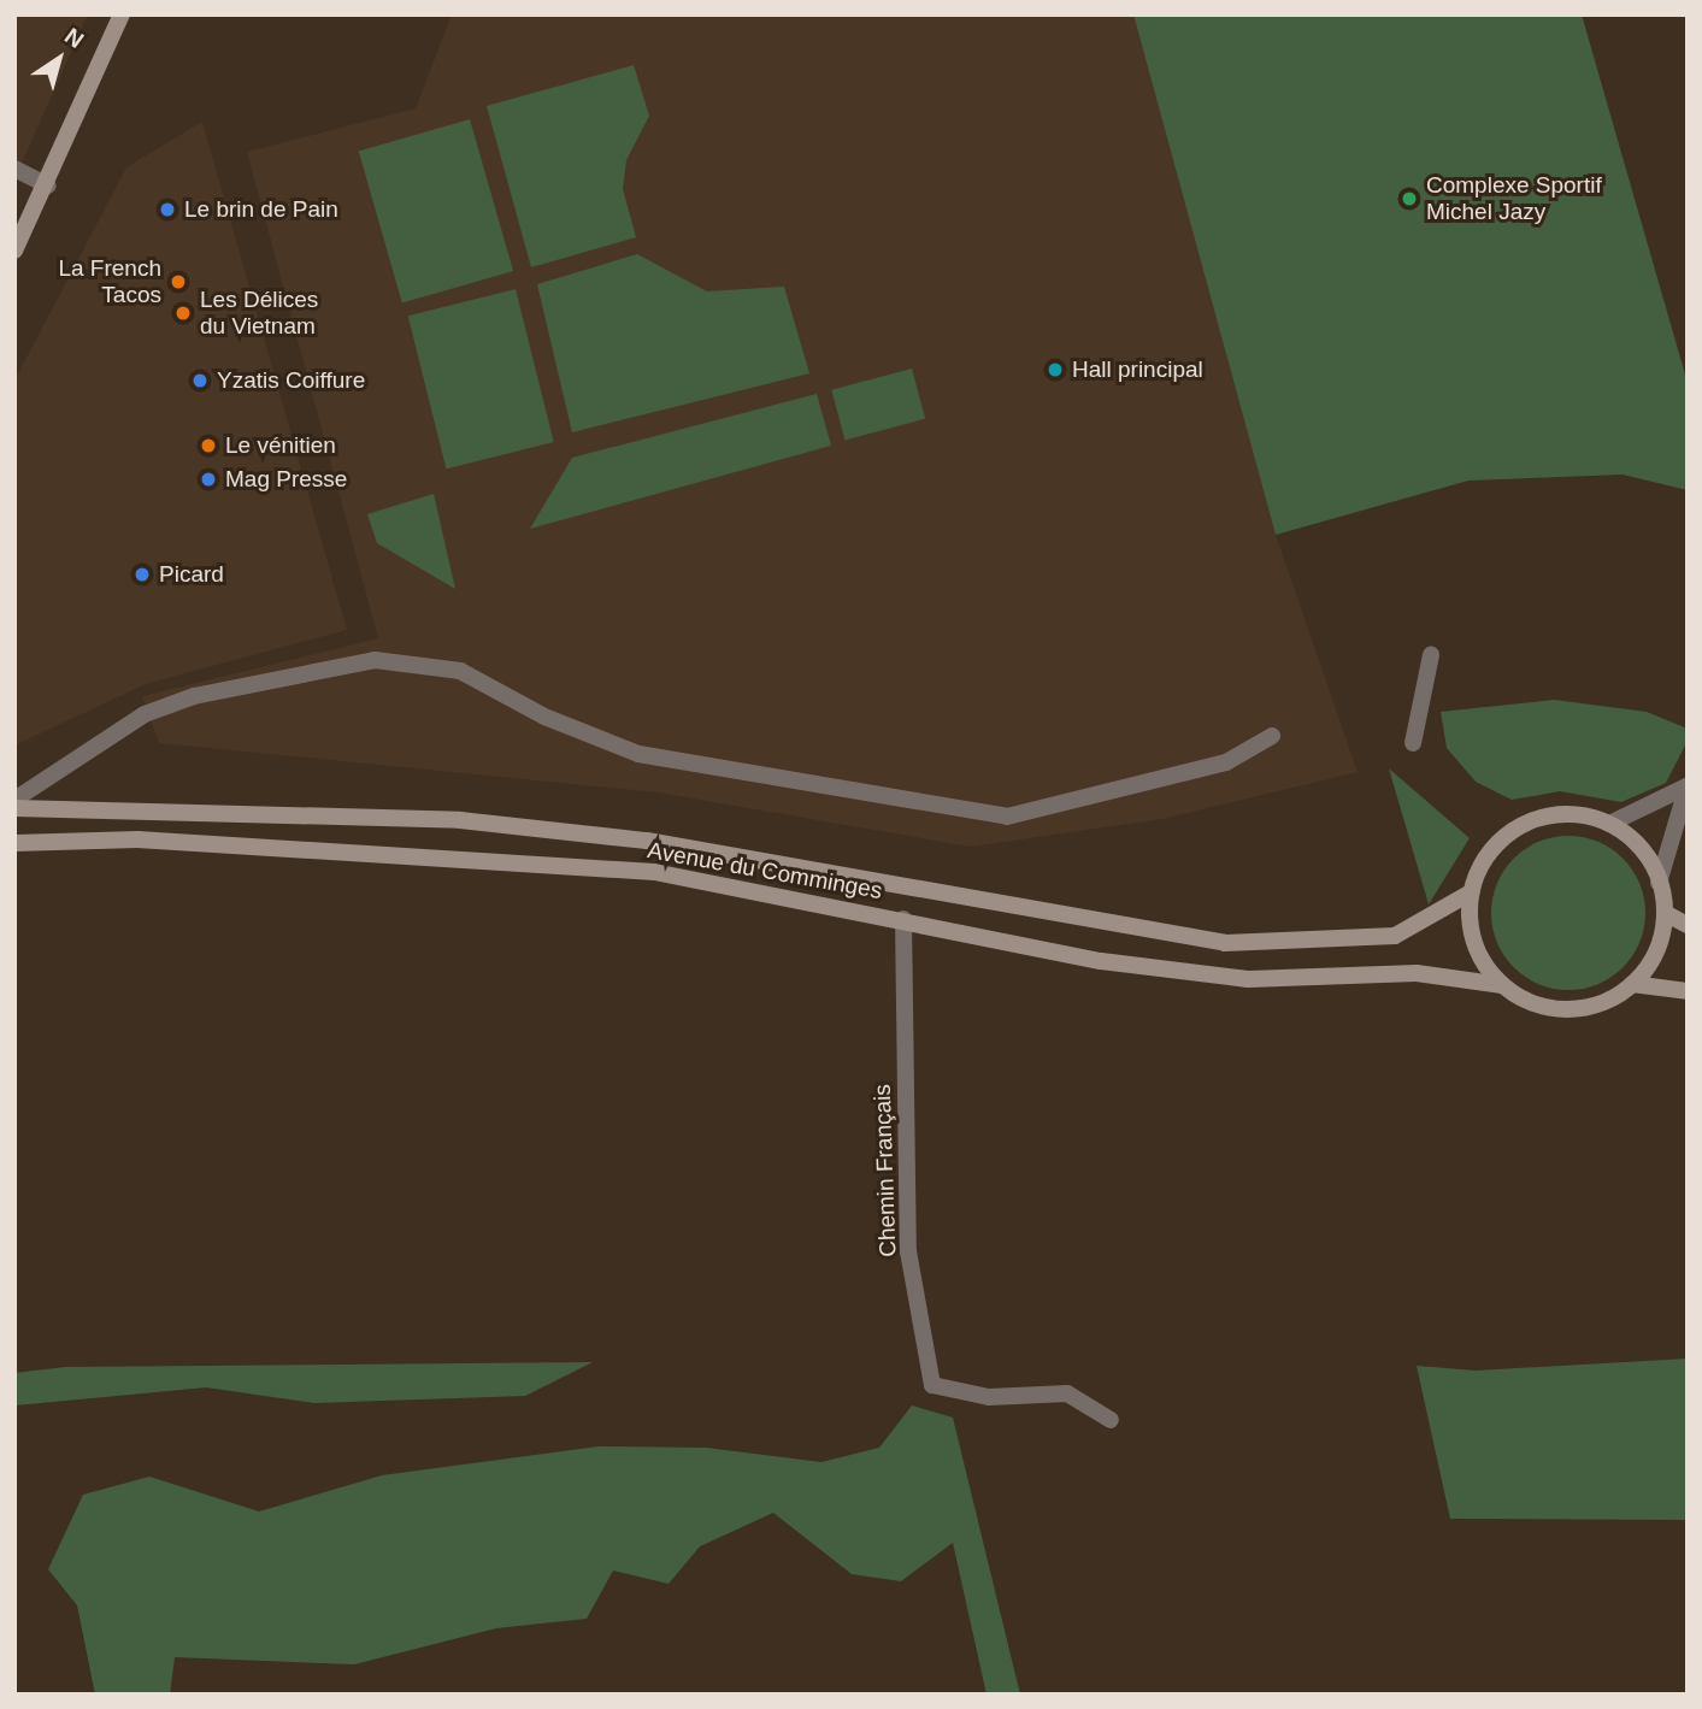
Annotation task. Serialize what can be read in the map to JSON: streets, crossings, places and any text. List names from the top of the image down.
{
  "streets": {
    "main road": ["Avenue du Comminges"],
    "street": ["Chemin Français"]
  },
  "crossings": [
    ["Avenue du Comminges", "Chemin Français"]
  ],
  "places": [
    "Complexe Sportif Michel Jazy",
    "Le brin de Pain",
    "La French Tacos",
    "Les Délices du Vietnam",
    "Hall principal",
    "Yzatis Coiffure",
    "Le vénitien",
    "Mag Presse",
    "Picard"
  ],
  "north": "top right"
}
